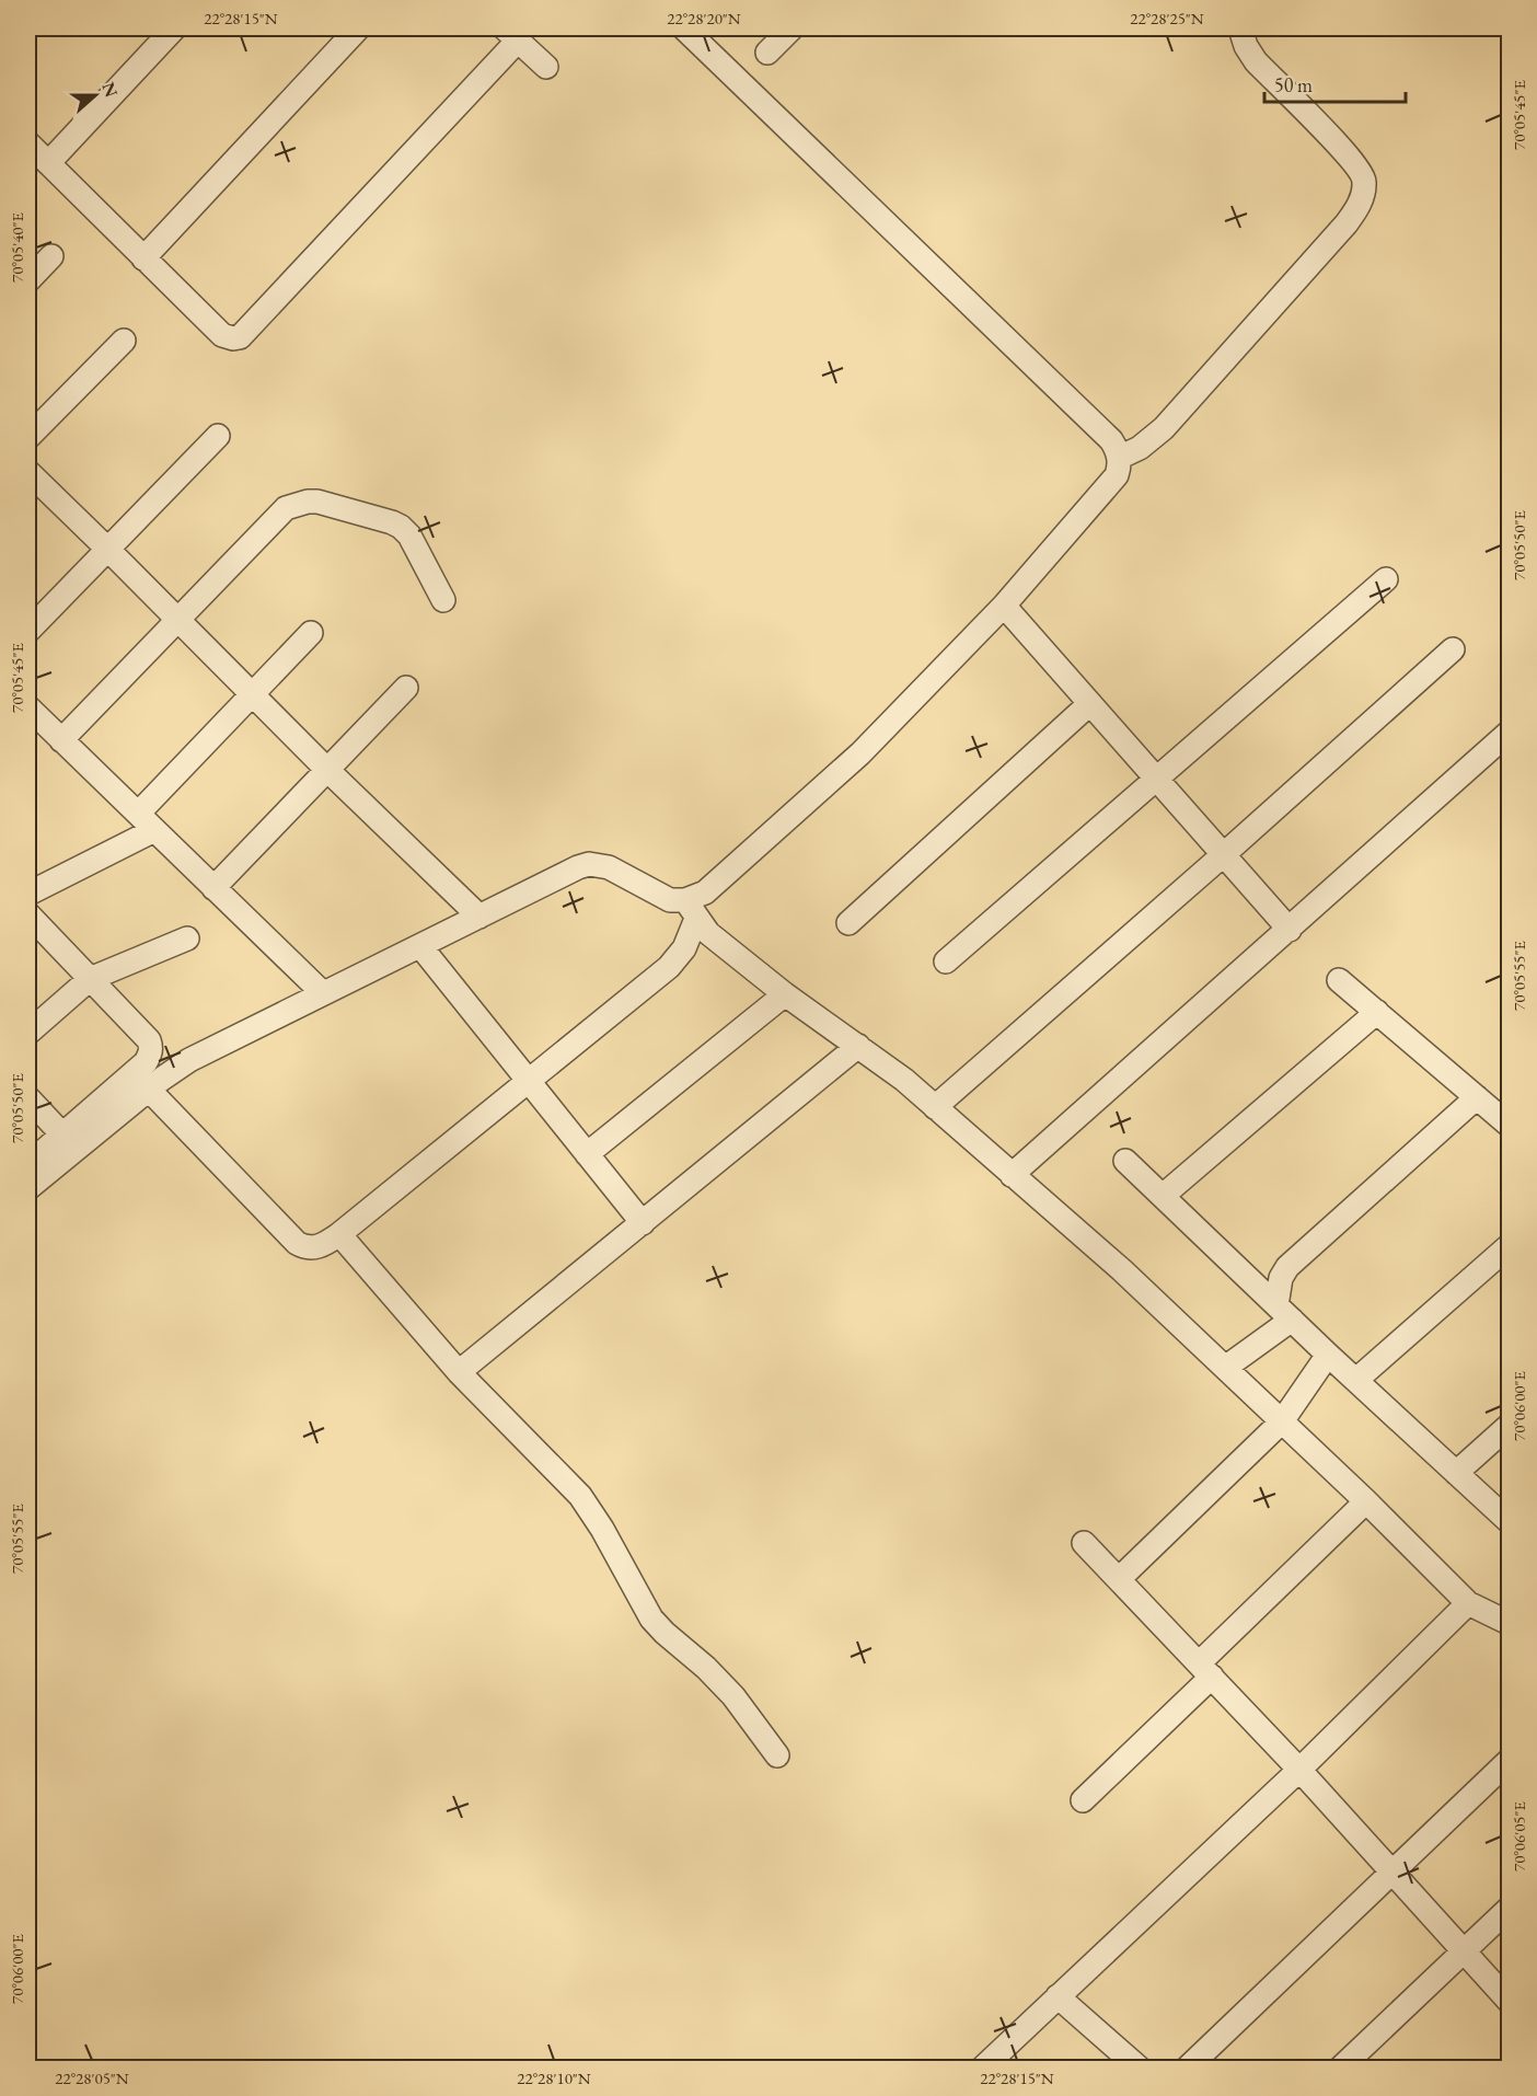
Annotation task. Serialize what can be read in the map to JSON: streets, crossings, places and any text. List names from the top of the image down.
{
  "scale_bar": "50 m",
  "north": "right",
  "coordinates": [
    "22°28'15\"N",
    "22°28'20\"N",
    "22°28'25\"N",
    "70°05'45\"E",
    "70°05'40\"E",
    "70°05'50\"E",
    "70°05'55\"E",
    "70°06'00\"E",
    "70°06'05\"E",
    "22°28'05\"N",
    "22°28'10\"N"
  ]
}
